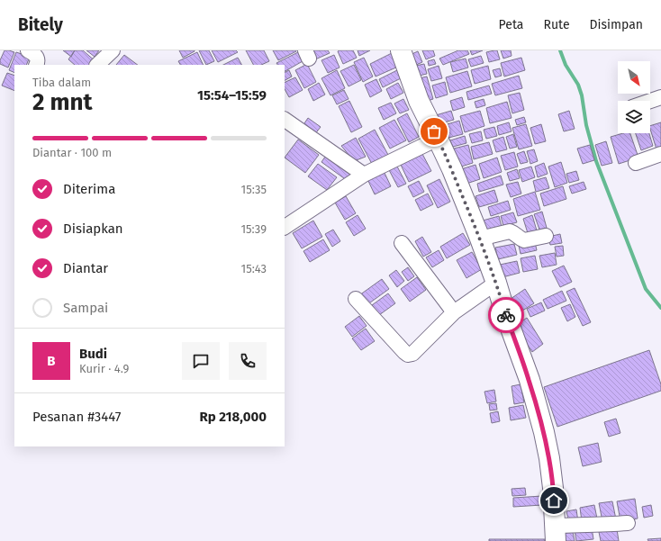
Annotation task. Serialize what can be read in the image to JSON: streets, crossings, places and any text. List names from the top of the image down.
{
  "north": "bottom right",
  "page": {
    "header": "Bitely",
    "nav": ["Peta", "Rute", "Disimpan"],
    "heading": ["2 mnt", "Tiba dalam", "15:54–15:59"],
    "panel": [
      "Budi",
      "Kurir · 4.9",
      "Pesanan #3447",
      "Rp 218,000"
    ],
    "bar": "Diantar · 100 m",
    "list": [
      ["Diterima", "15:35"],
      ["Disiapkan", "15:39"],
      ["Diantar", "15:43"],
      "Sampai"
    ],
    "round": "B"
  }
}
